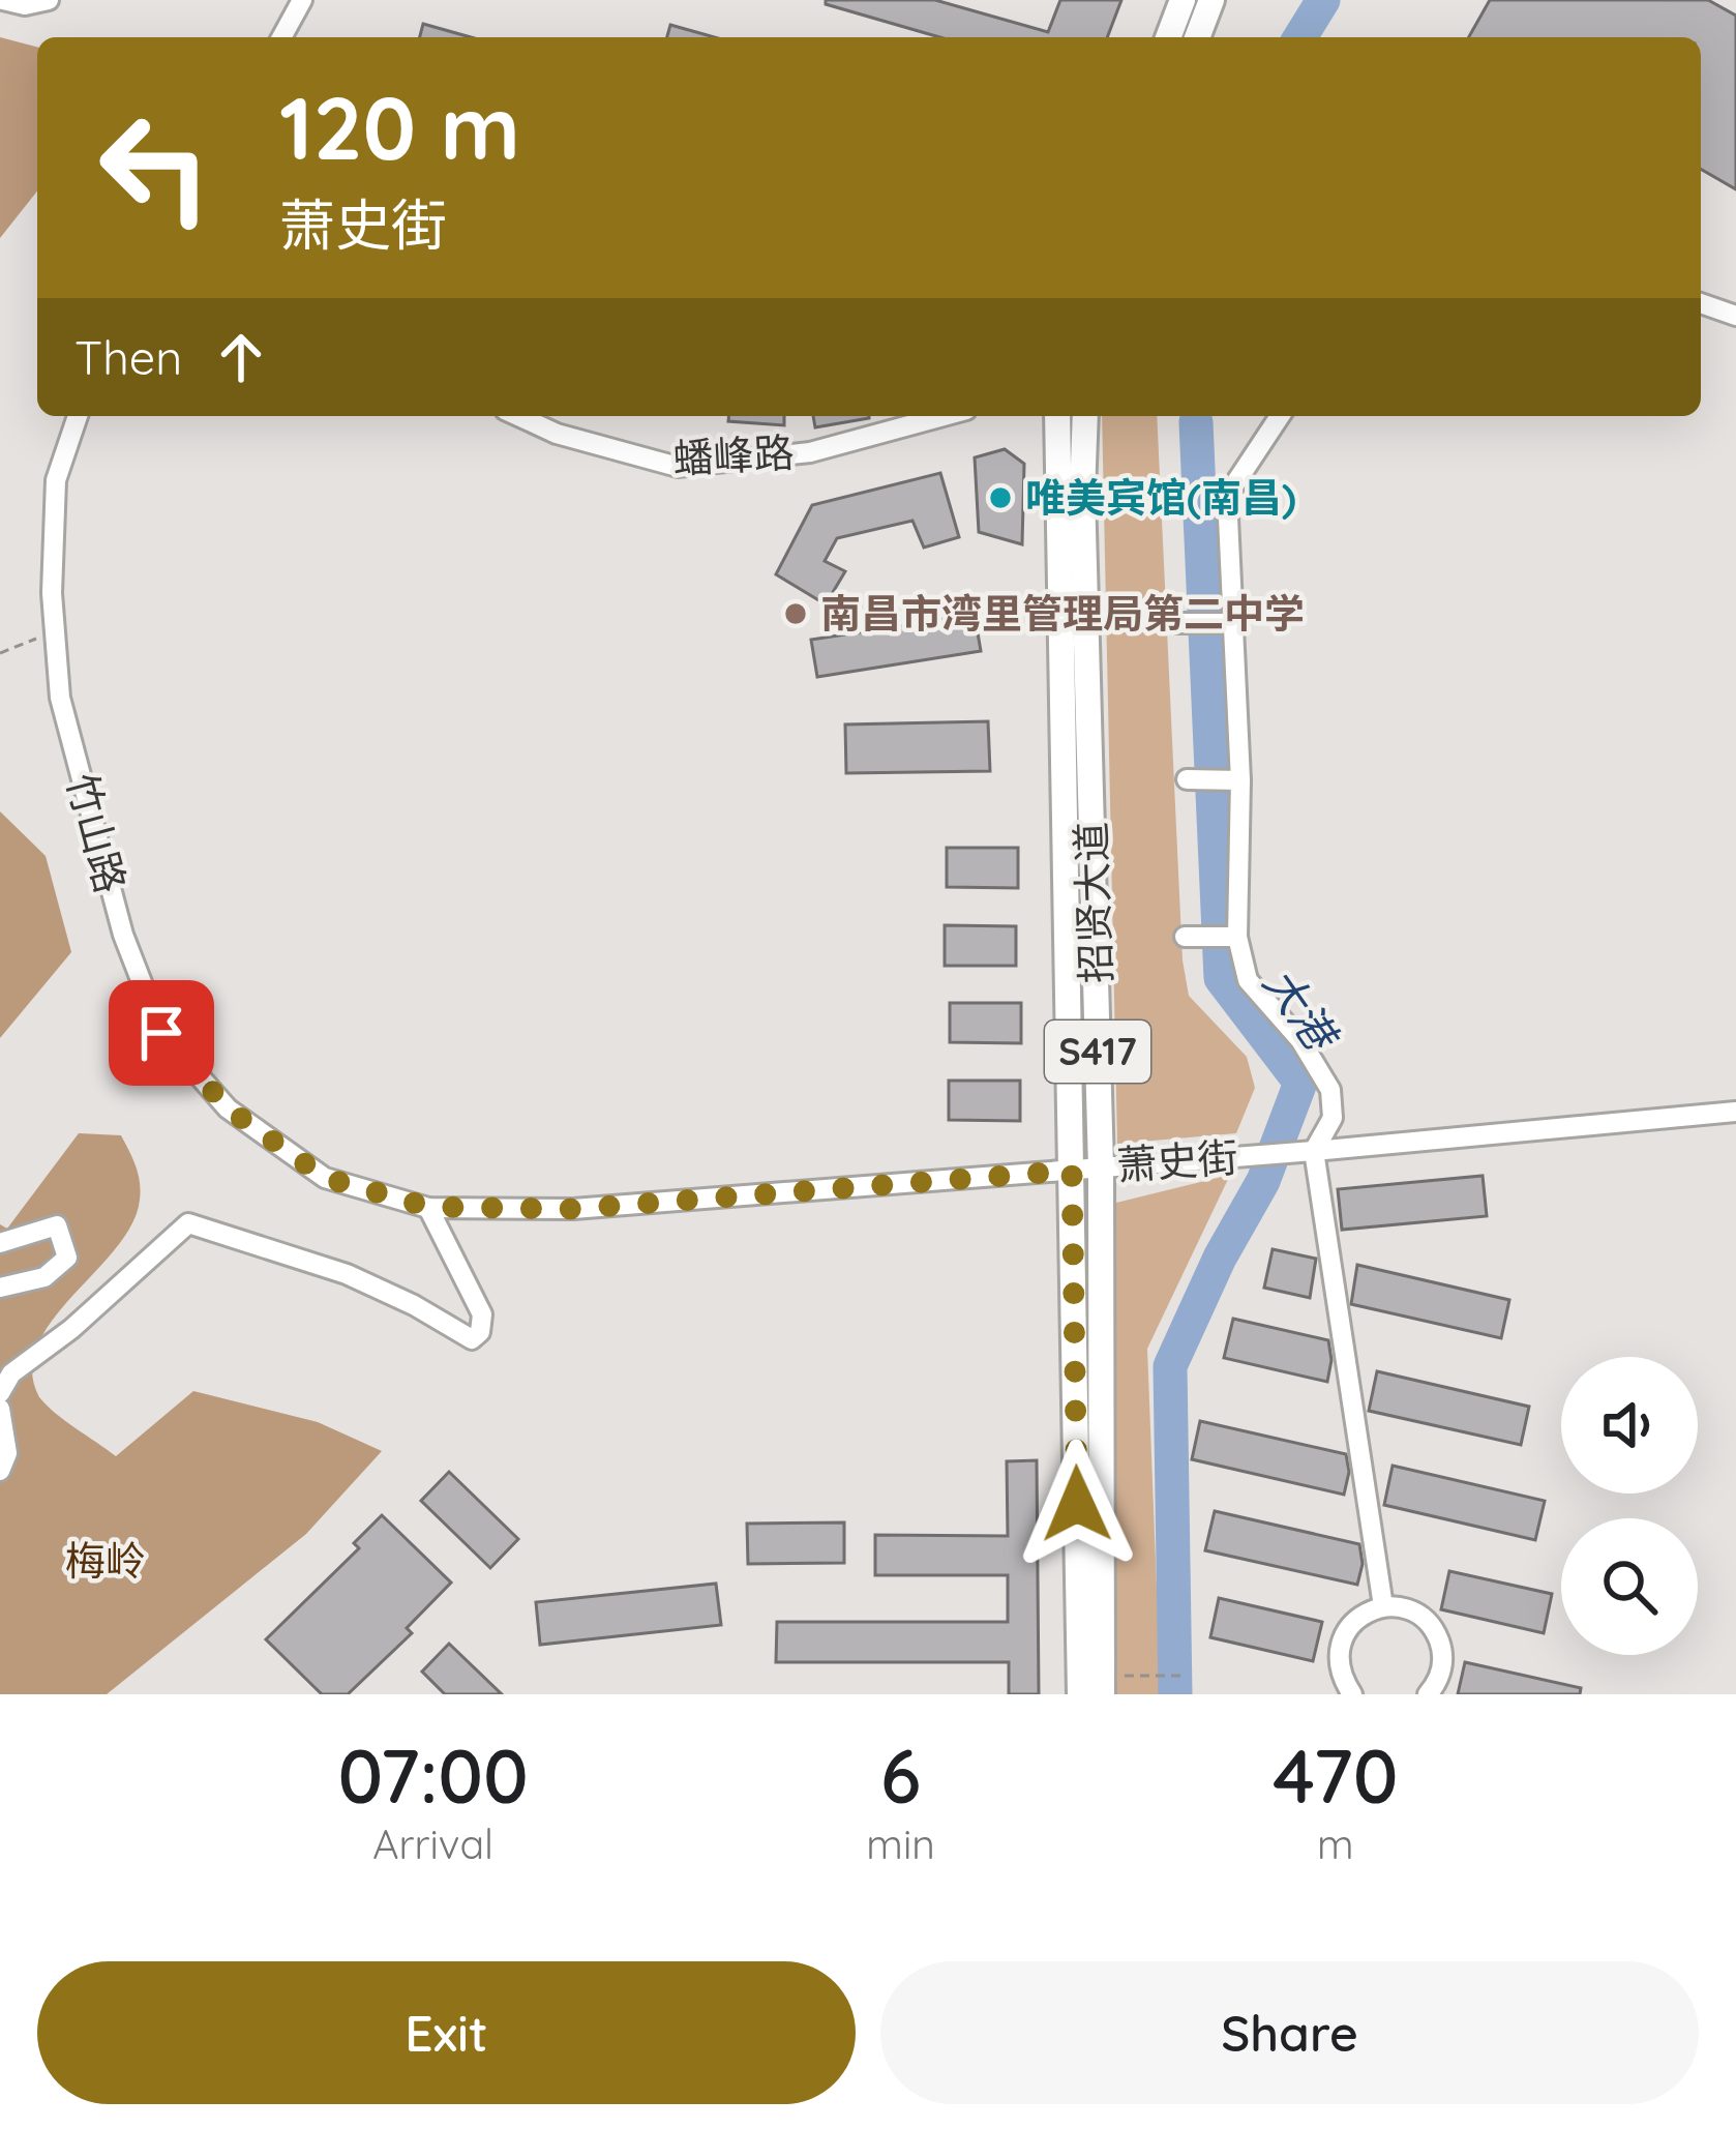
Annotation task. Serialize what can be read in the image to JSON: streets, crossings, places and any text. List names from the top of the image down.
{
  "streets": {
    "main road": ["招贤大道", "S417"],
    "street": ["蟠峰路", "竹山路", "萧史街"]
  },
  "crossings": [
    ["竹山路", "萧史街"],
    ["招贤大道", "萧史街"]
  ],
  "water": ["大港"],
  "parks": ["梅岭"],
  "places": ["唯美宾馆(南昌)", "南昌市湾里管理局第二中学"],
  "page": {
    "turn": ["120 m", "萧史街"],
    "then": "Then",
    "eta": [
      "07:00",
      "Arrival",
      "6",
      "min",
      "470",
      "m"
    ],
    "buttons": ["Exit", "Share"]
  }
}
